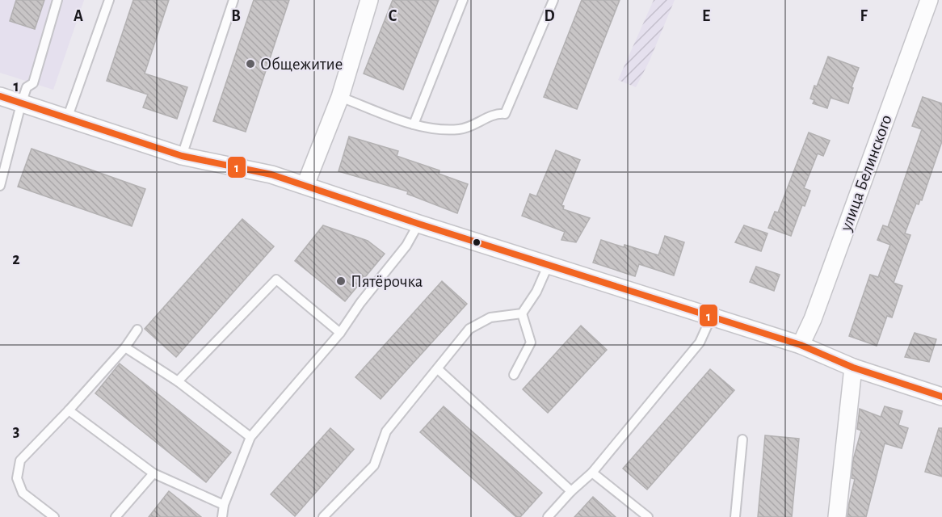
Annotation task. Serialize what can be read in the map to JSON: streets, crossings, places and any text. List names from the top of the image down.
{
  "streets": {
    "street": ["улица Белинского"]
  },
  "places": ["Общежитие", "Пятёрочка"],
  "lines": ["transit line 1"],
  "grid": {
    "columns": [
      "A",
      "B",
      "C",
      "D",
      "E",
      "F"
    ],
    "rows": ["1", "2", "3"]
  }
}
